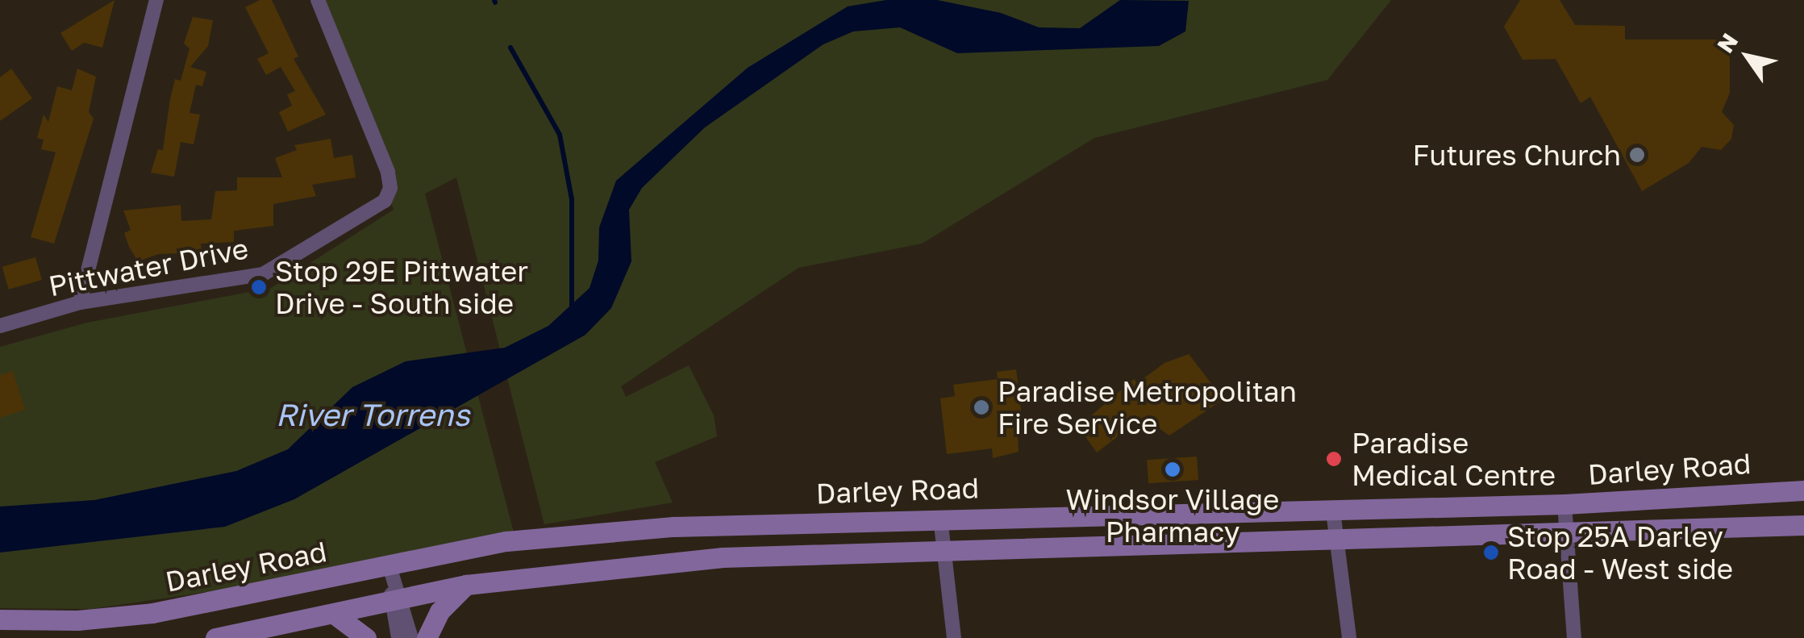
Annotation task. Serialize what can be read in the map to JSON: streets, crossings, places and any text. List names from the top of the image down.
{
  "streets": {
    "main road": ["Darley Road"],
    "street": ["Pittwater Drive"]
  },
  "water": ["River Torrens"],
  "places": [
    "Futures Church",
    "Stop 29E Pittwater Drive - South side",
    "Paradise Metropolitan Fire Service",
    "Paradise Medical Centre",
    "Windsor Village Pharmacy",
    "Stop 25A Darley Road - West side"
  ],
  "north": "top left"
}
